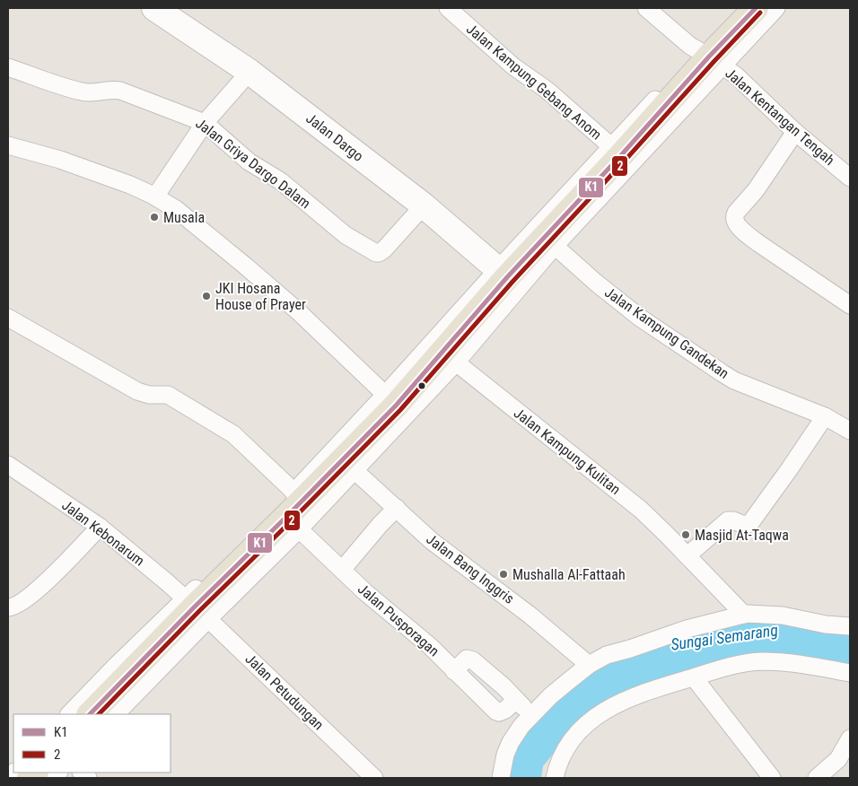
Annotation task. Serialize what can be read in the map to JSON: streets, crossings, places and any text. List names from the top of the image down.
{
  "streets": {
    "street": [
      "Jalan Kampung Gebang Anom",
      "Jalan Kentangan Tengah",
      "Jalan Dargo",
      "Jalan Griya Dargo Dalam",
      "Jalan Kampung Gandekan",
      "Jalan Kampung Kulitan",
      "Jalan Kebonarum",
      "Jalan Bang Inggris",
      "Jalan Pusporagan",
      "Jalan Petudungan"
    ]
  },
  "crossings": [
    ["Jalan Dargo", "Jalan Griya Dargo Dalam"],
    ["Jalan Kebonarum", "Jalan Petudungan"]
  ],
  "water": ["Sungai Semarang"],
  "places": [
    "Musala",
    "JKI Hosana House of Prayer",
    "Masjid At-Taqwa",
    "Mushalla Al-Fattaah"
  ],
  "lines": ["transit line K1", "transit line 2"],
  "legend": ["K1", "2"]
}
